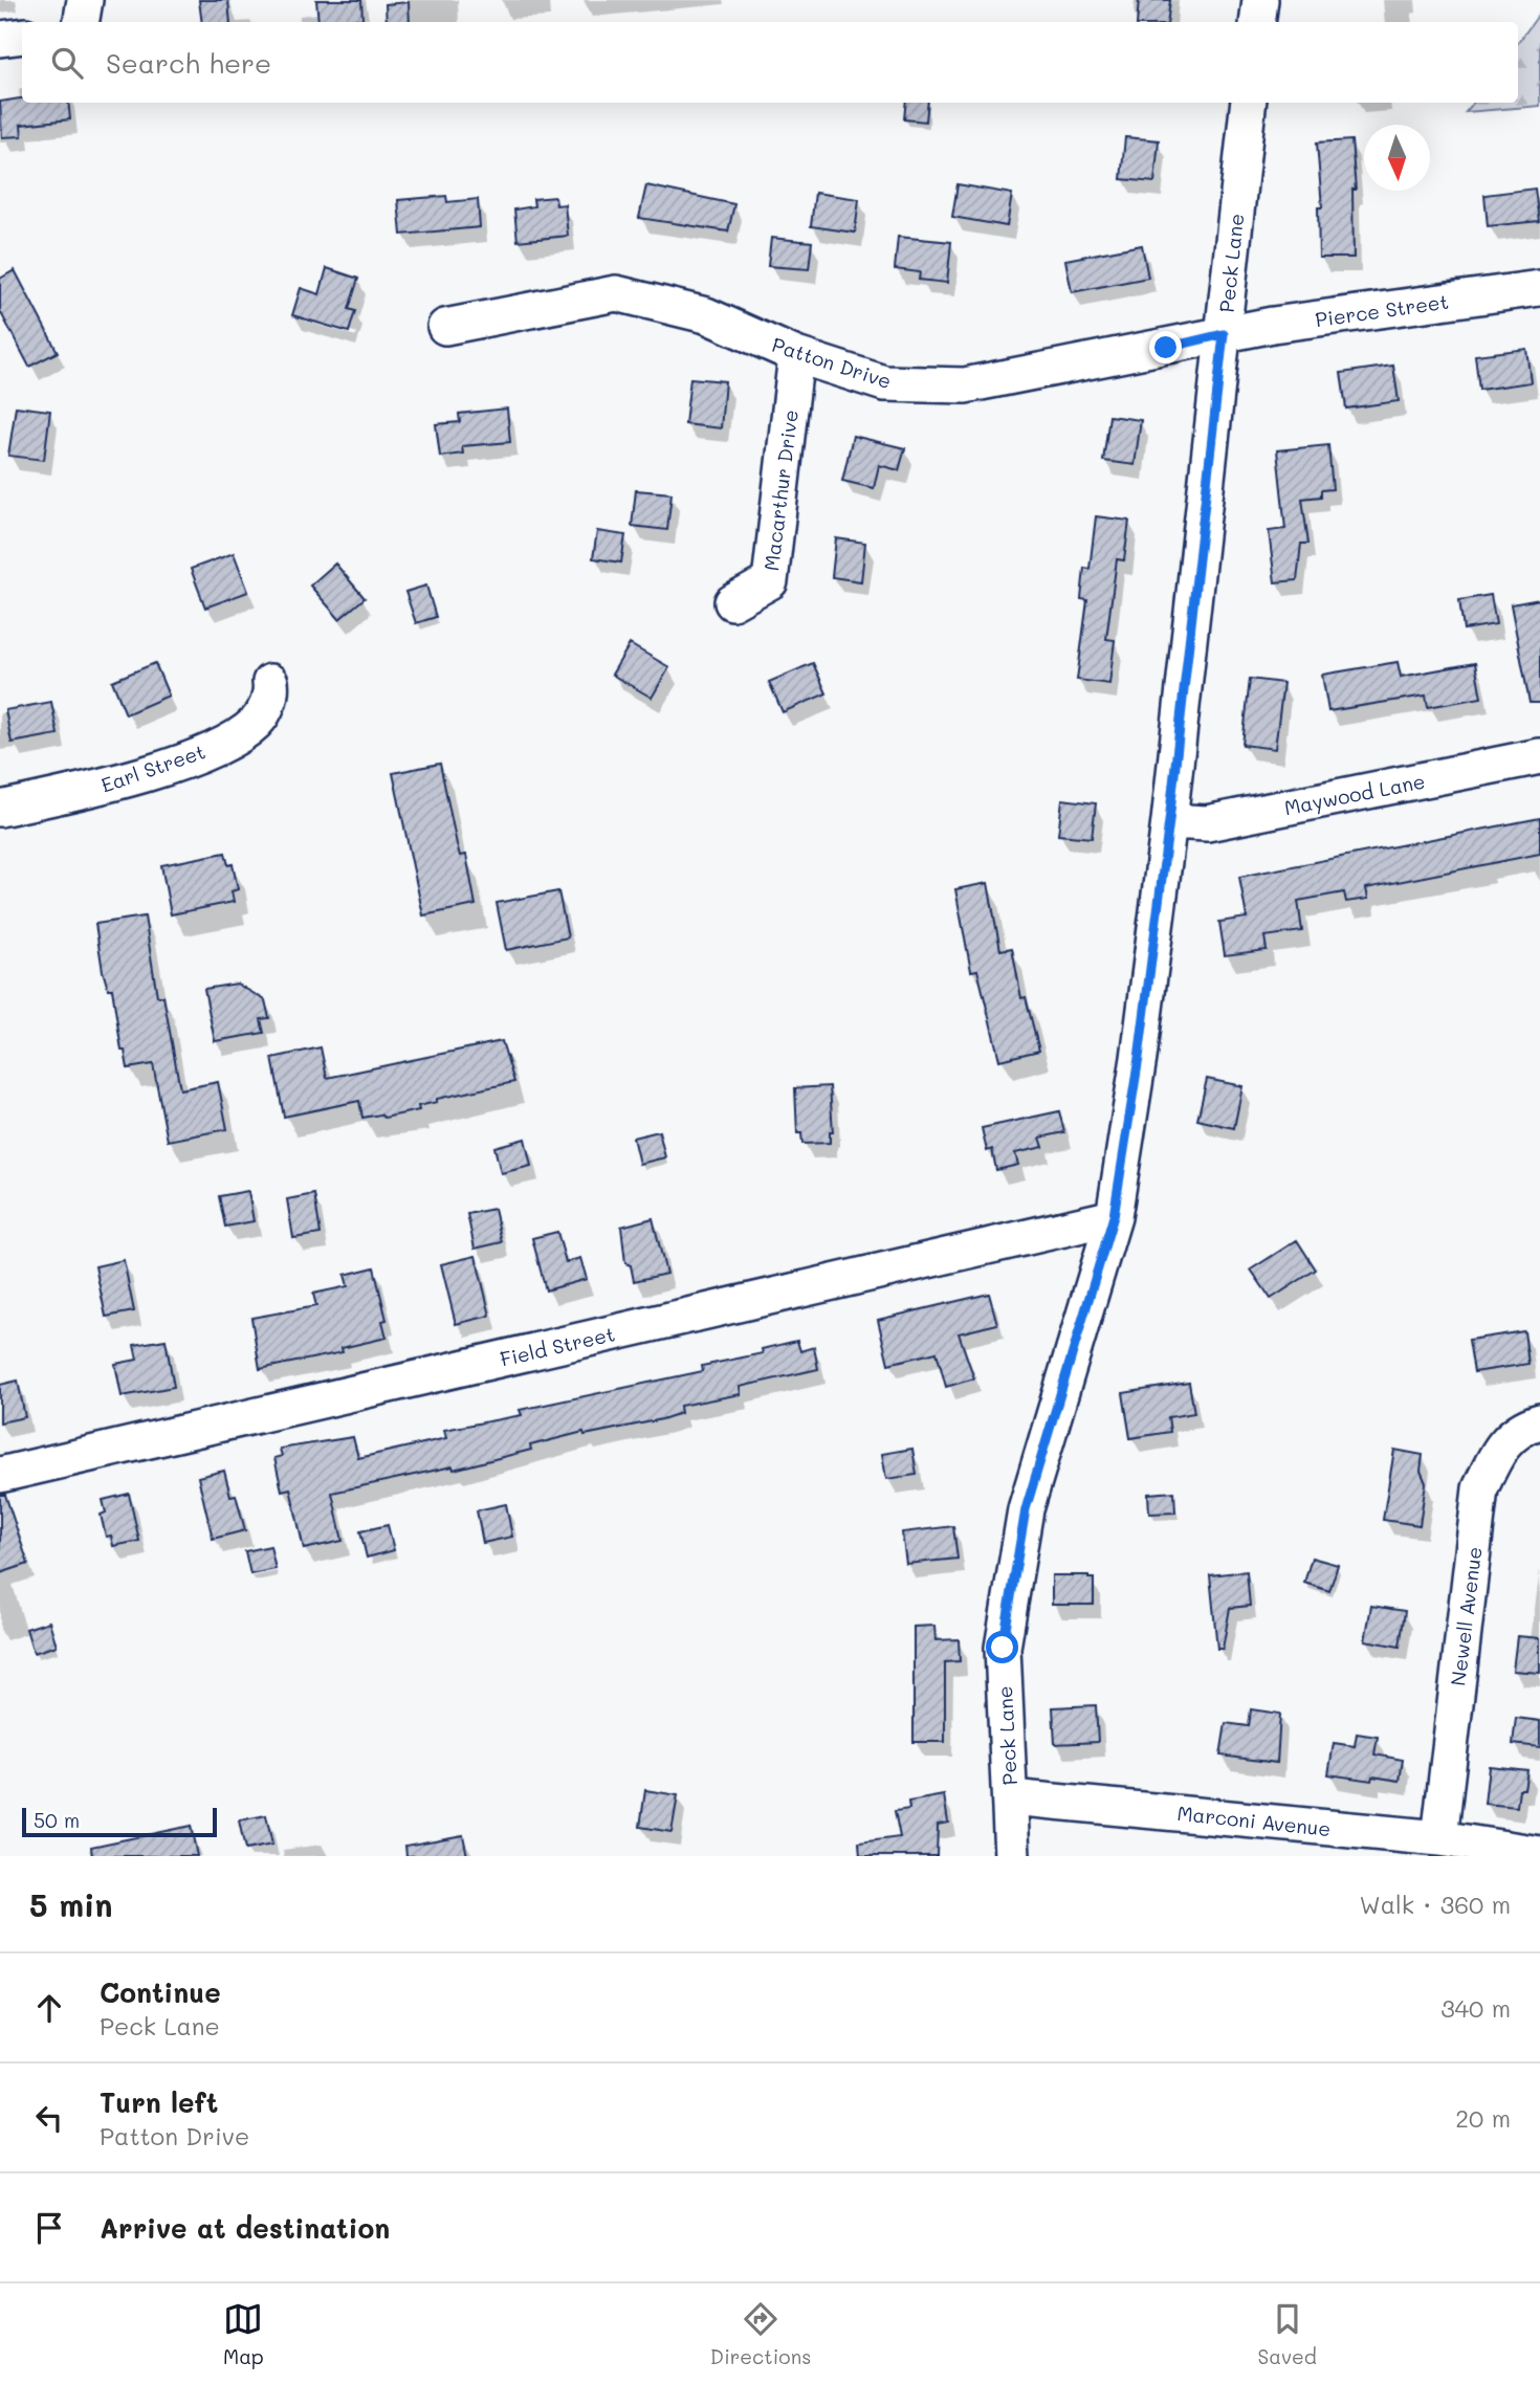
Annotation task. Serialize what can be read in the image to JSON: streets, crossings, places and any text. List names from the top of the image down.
{
  "streets": {
    "street": [
      "Peck Lane",
      "Pierce Street",
      "Patton Drive",
      "Macarthur Drive",
      "Earl Street",
      "Maywood Lane",
      "Field Street",
      "Newell Avenue",
      "Marconi Avenue"
    ]
  },
  "crossings": [
    ["Peck Lane", "Pierce Street"],
    ["Peck Lane", "Patton Drive"],
    ["Peck Lane", "Maywood Lane"],
    ["Peck Lane", "Field Street"],
    ["Peck Lane", "Marconi Avenue"],
    ["Pierce Street", "Patton Drive"],
    ["Patton Drive", "Macarthur Drive"],
    ["Newell Avenue", "Marconi Avenue"]
  ],
  "scale_bar": "50 m",
  "north": "bottom",
  "page": {
    "search": "Search here",
    "scale": "50 m",
    "heading": ["5 min", "Walk · 360 m"],
    "list": [
      ["Continue", "Peck Lane", "340 m"],
      ["Turn left", "Patton Drive", "20 m"],
      "Arrive at destination"
    ],
    "nav": ["Map", "Directions", "Saved"]
  }
}
